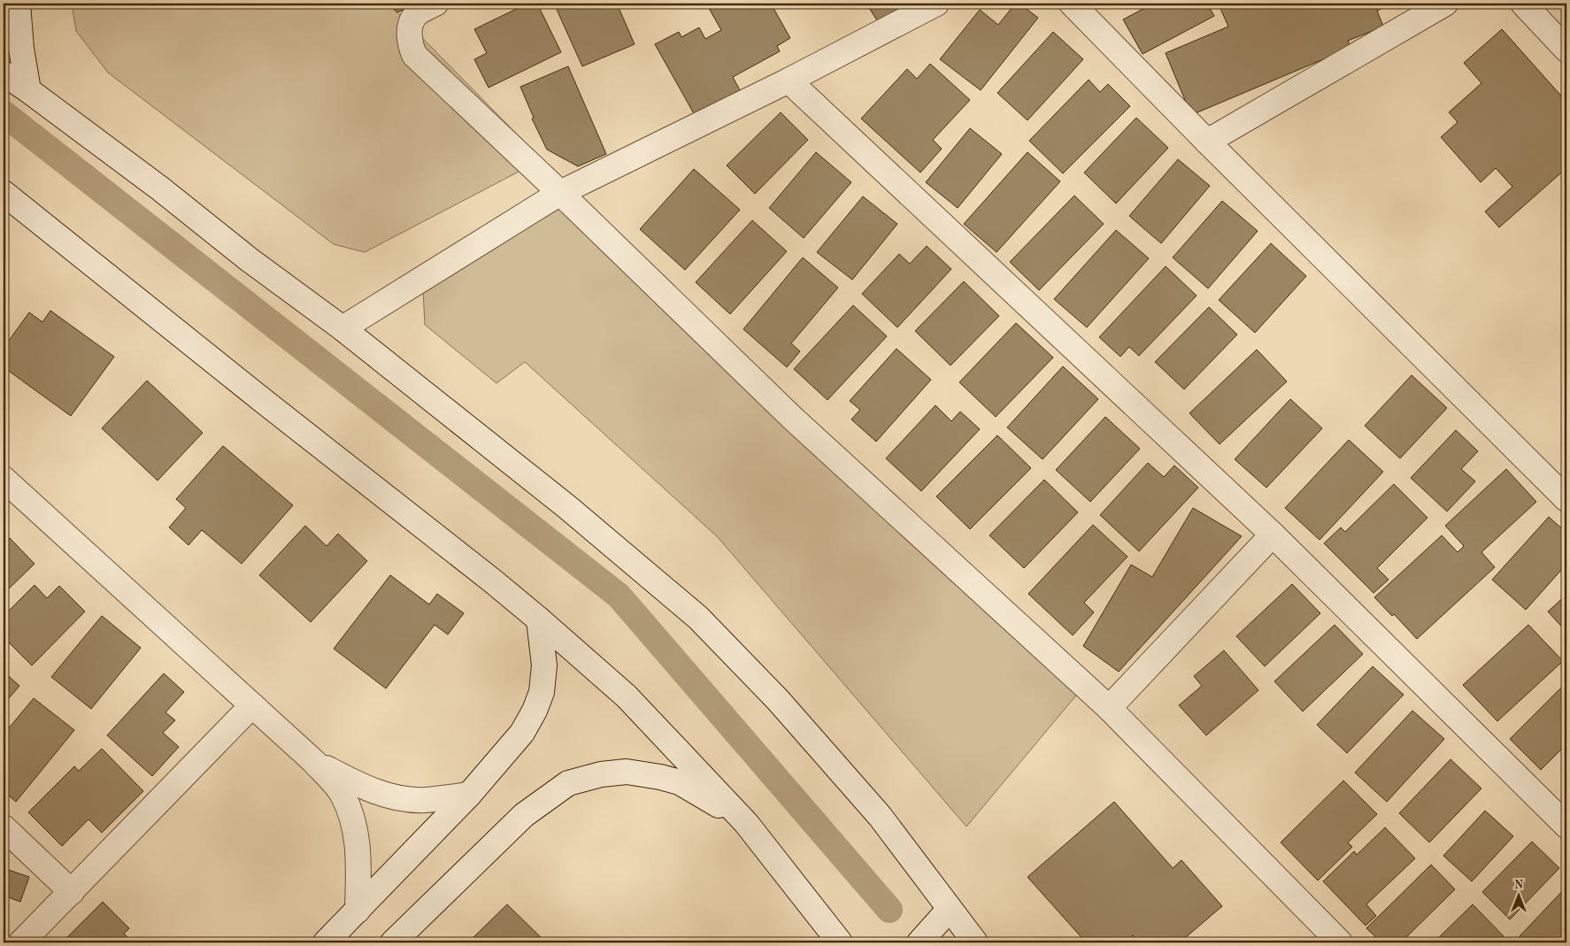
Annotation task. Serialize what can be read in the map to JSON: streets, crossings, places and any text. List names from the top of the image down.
{
  "north": "top"
}
